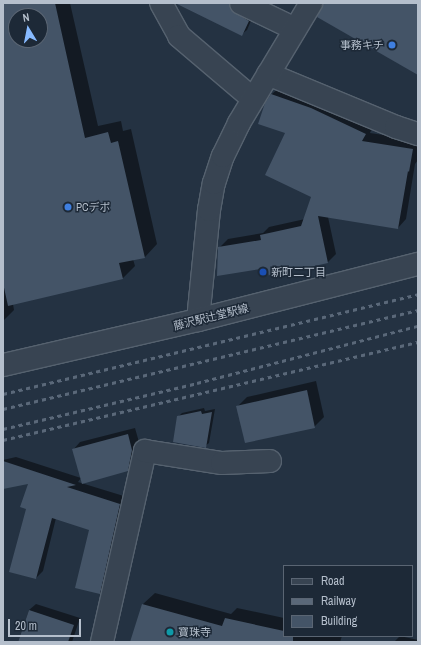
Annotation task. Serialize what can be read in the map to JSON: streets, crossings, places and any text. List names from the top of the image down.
{
  "streets": {
    "street": ["藤沢駅辻堂駅線"]
  },
  "places": [
    "事務キチ",
    "PCデポ",
    "新町二丁目",
    "寶珠寺"
  ],
  "legend": ["Road", "Railway", "Building"],
  "scale_bar": "20 m",
  "north": "top"
}
